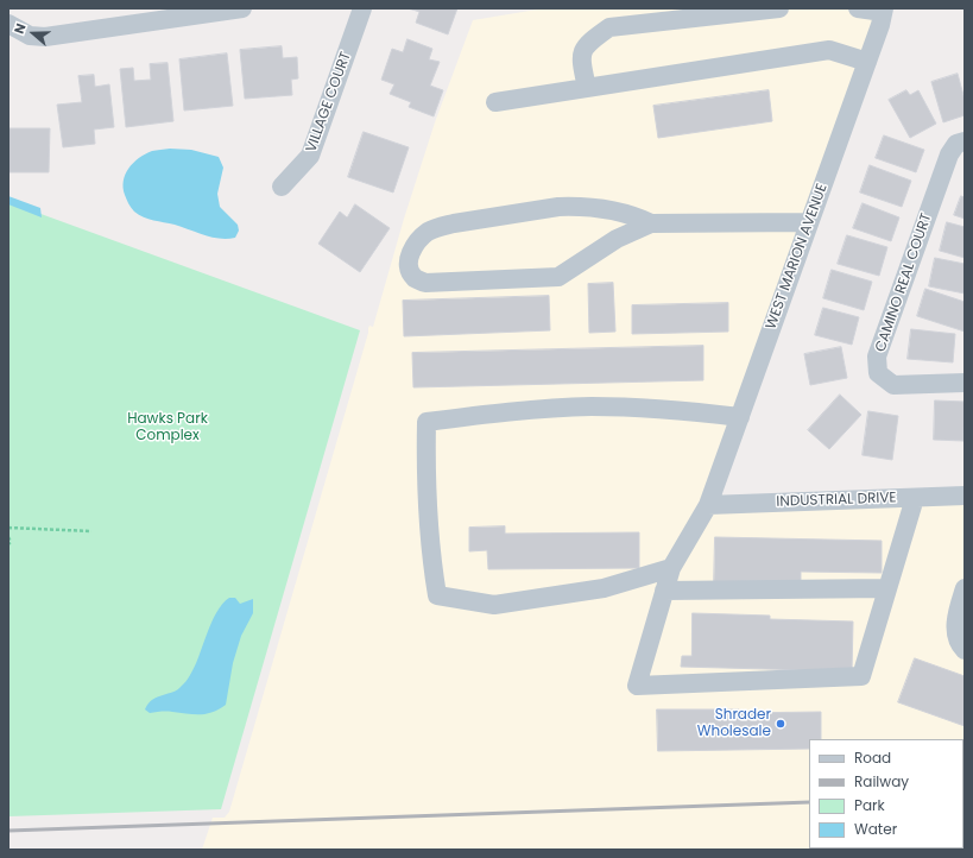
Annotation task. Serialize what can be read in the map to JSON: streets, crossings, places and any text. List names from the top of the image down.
{
  "streets": {
    "street": [
      "VILLAGE COURT",
      "WEST MARION AVENUE",
      "CAMINO REAL COURT",
      "INDUSTRIAL DRIVE"
    ]
  },
  "crossings": [
    ["WEST MARION AVENUE", "INDUSTRIAL DRIVE"]
  ],
  "parks": ["Hawks Park Complex"],
  "places": ["Shrader Wholesale"],
  "legend": [
    "Road",
    "Railway",
    "Park",
    "Water"
  ],
  "north": "left"
}
